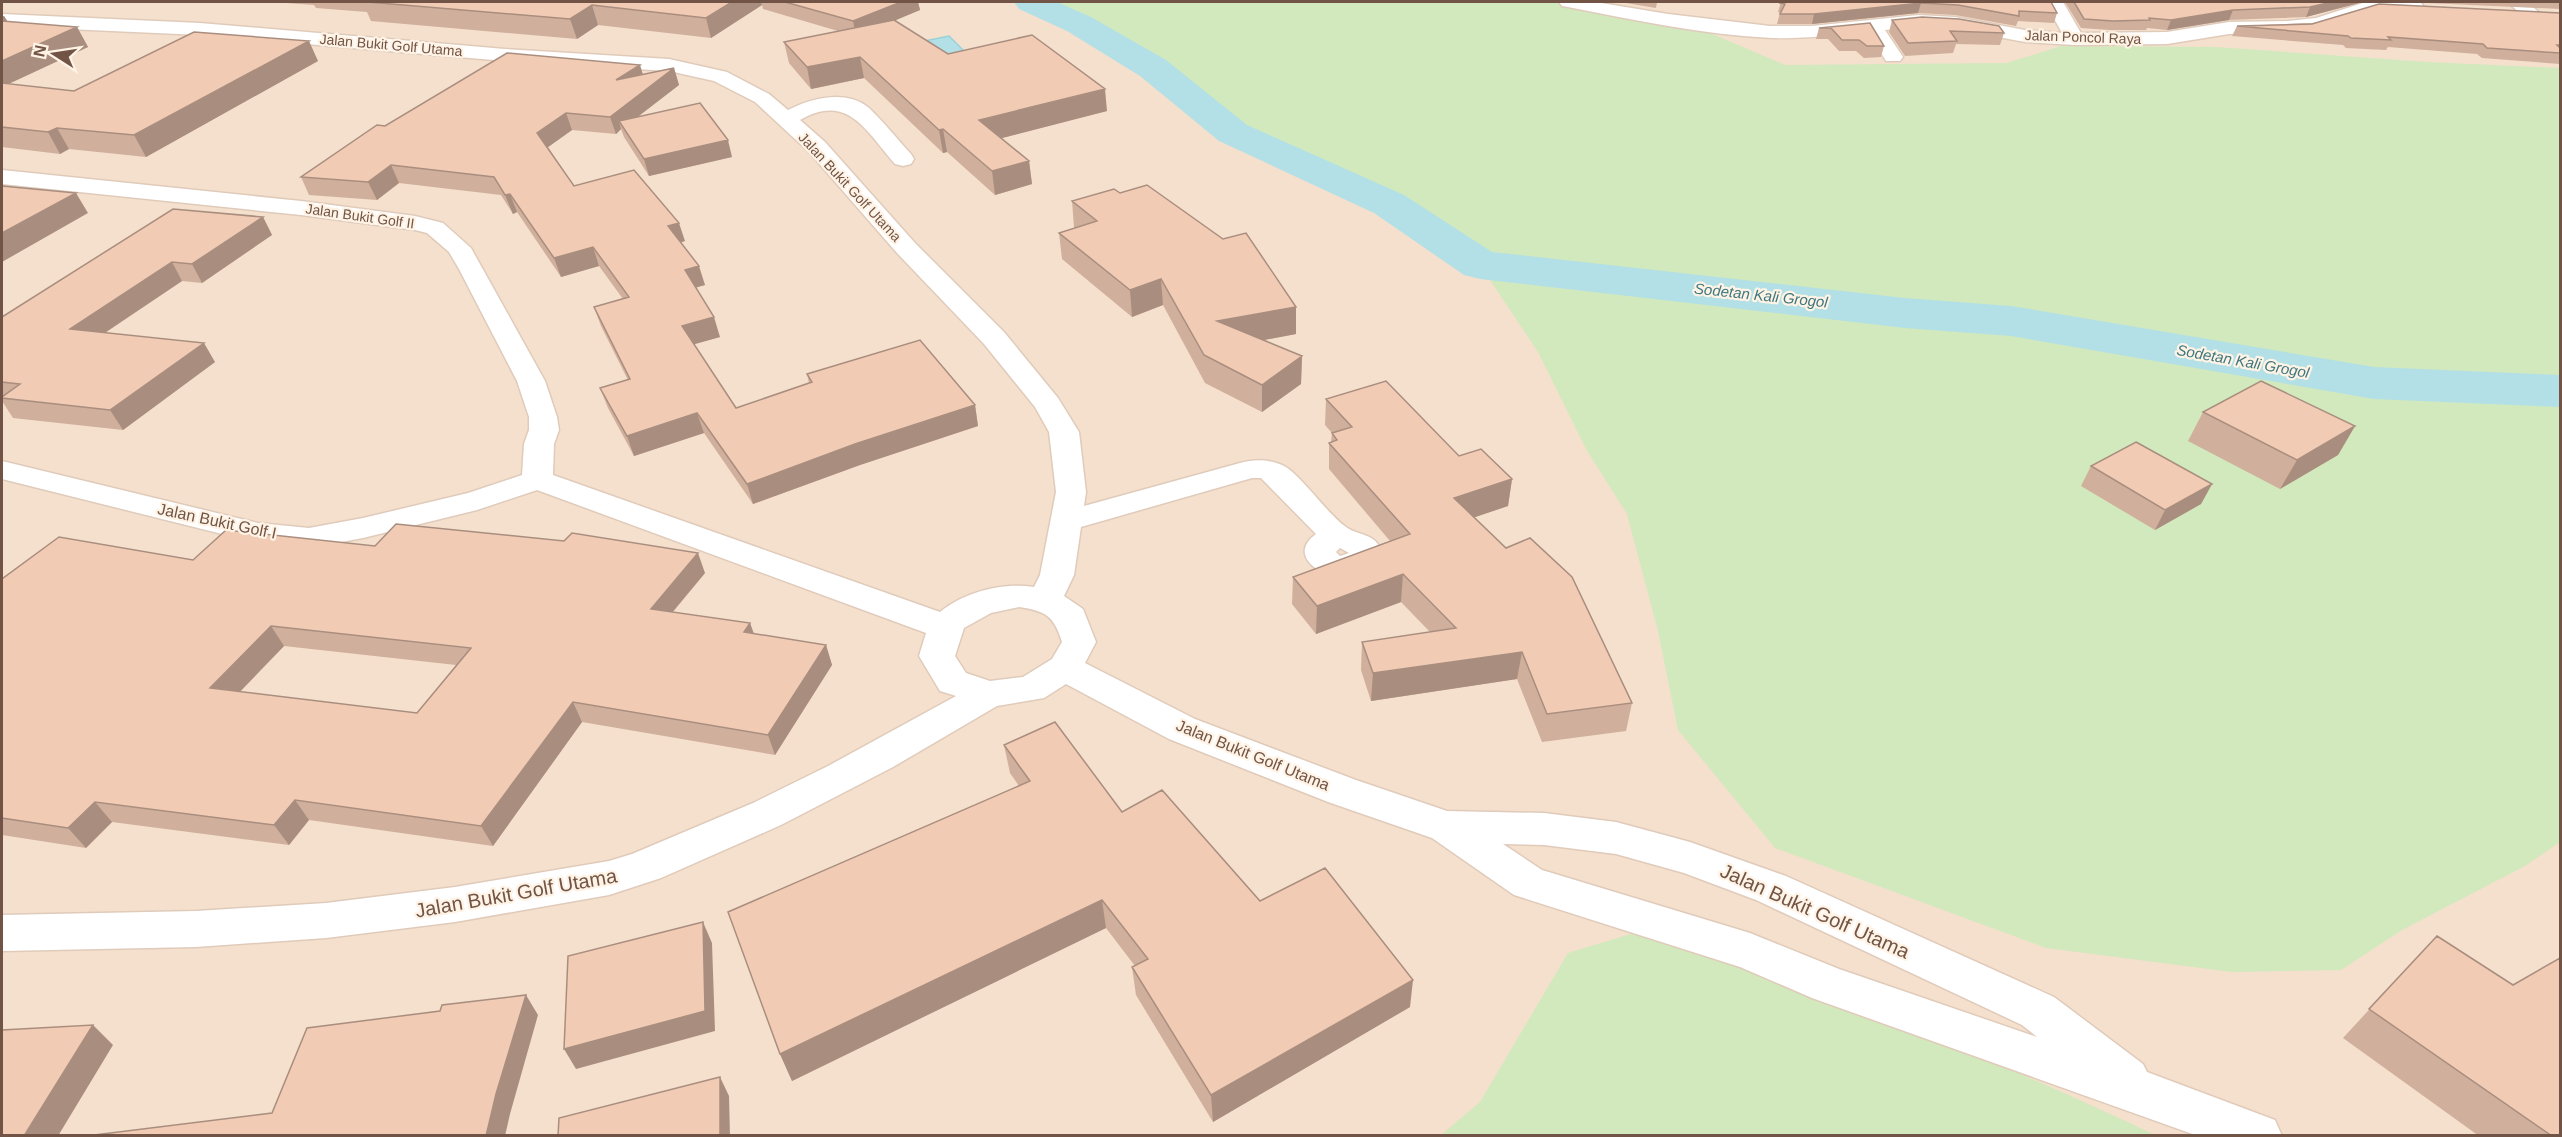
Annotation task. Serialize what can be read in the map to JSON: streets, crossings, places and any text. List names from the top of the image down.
{
  "streets": {
    "street": [
      "Jalan Poncol Raya",
      "Jalan Bukit Golf Utama",
      "Jalan Bukit Golf II",
      "Jalan Bukit Golf I"
    ]
  },
  "crossings": [
    ["Jalan Bukit Golf II", "Jalan Bukit Golf I"]
  ],
  "water": ["Sodetan Kali Grogol"],
  "north": "left"
}
